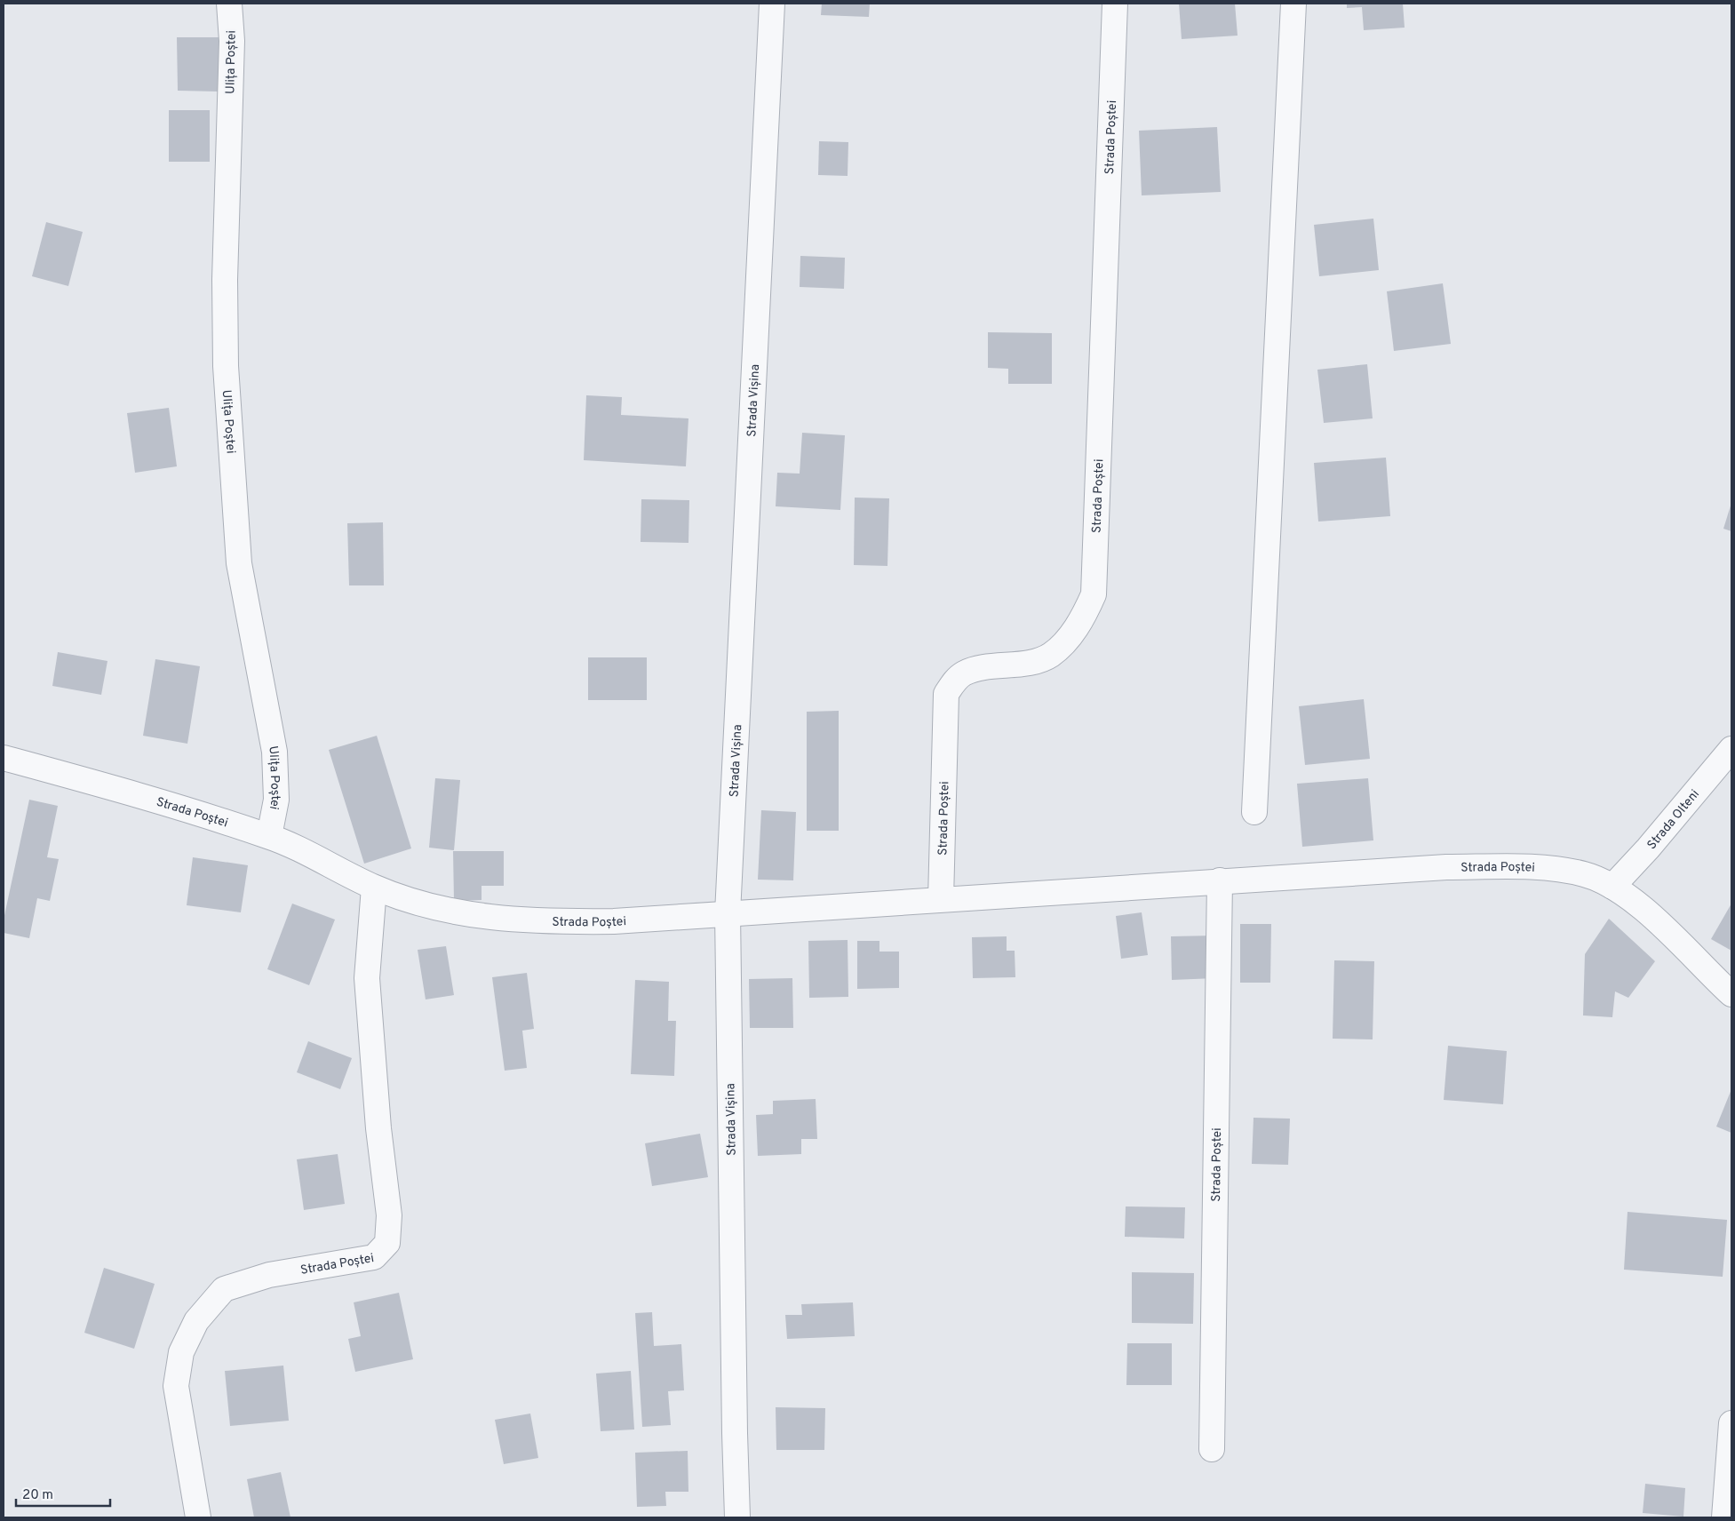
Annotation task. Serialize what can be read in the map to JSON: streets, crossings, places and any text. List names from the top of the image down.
{
  "streets": {
    "street": [
      "Ulița Poștei",
      "Strada Poștei",
      "Strada Vișina",
      "Strada Olteni"
    ]
  },
  "crossings": [
    ["Ulița Poștei", "Strada Poștei"],
    ["Strada Poștei", "Strada Vișina"],
    ["Strada Poștei", "Strada Olteni"]
  ],
  "scale_bar": "20 m"
}
